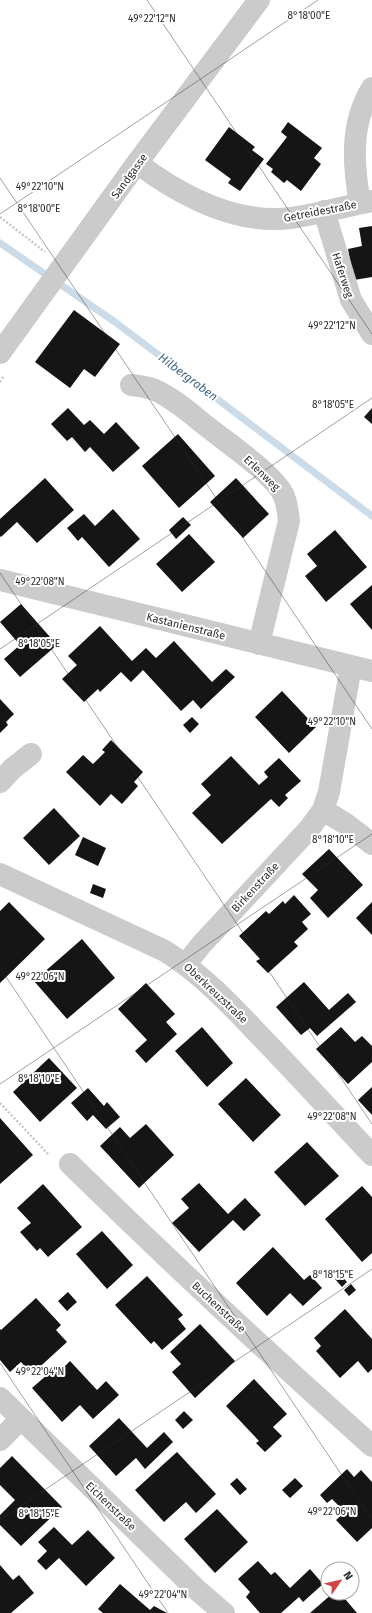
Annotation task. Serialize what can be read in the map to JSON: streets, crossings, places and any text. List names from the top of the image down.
{
  "streets": {
    "street": [
      "Sandgasse",
      "Getreidestraße",
      "Haferweg",
      "Erlenweg",
      "Kastanienstraße",
      "Birkenstraße",
      "Oberkreuzstraße",
      "Buchenstraße",
      "Eichenstraße"
    ]
  },
  "crossings": [
    ["Sandgasse", "Getreidestraße"],
    ["Getreidestraße", "Haferweg"],
    ["Erlenweg", "Kastanienstraße"],
    ["Kastanienstraße", "Birkenstraße"],
    ["Birkenstraße", "Oberkreuzstraße"]
  ],
  "water": ["Hilbergraben"],
  "north": "top right",
  "coordinates": [
    "8°18'00\"E",
    "49°22'12\"N",
    "49°22'10\"N",
    "8°18'05\"E",
    "49°22'08\"N",
    "8°18'10\"E",
    "49°22'06\"N",
    "8°18'15\"E",
    "49°22'04\"N"
  ]
}
